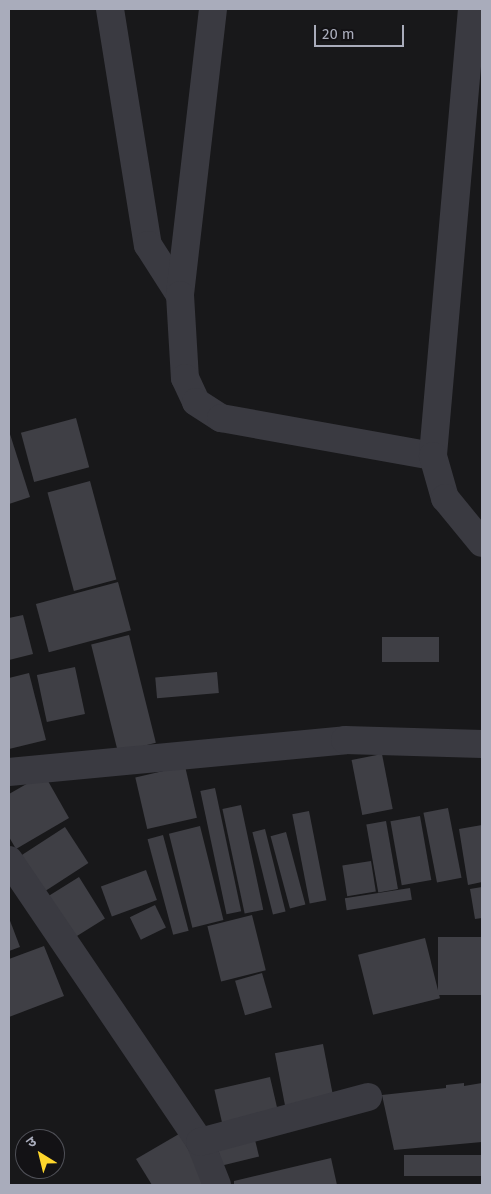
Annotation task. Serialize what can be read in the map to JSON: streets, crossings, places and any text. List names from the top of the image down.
{
  "scale_bar": "20 m",
  "north": "top left"
}
